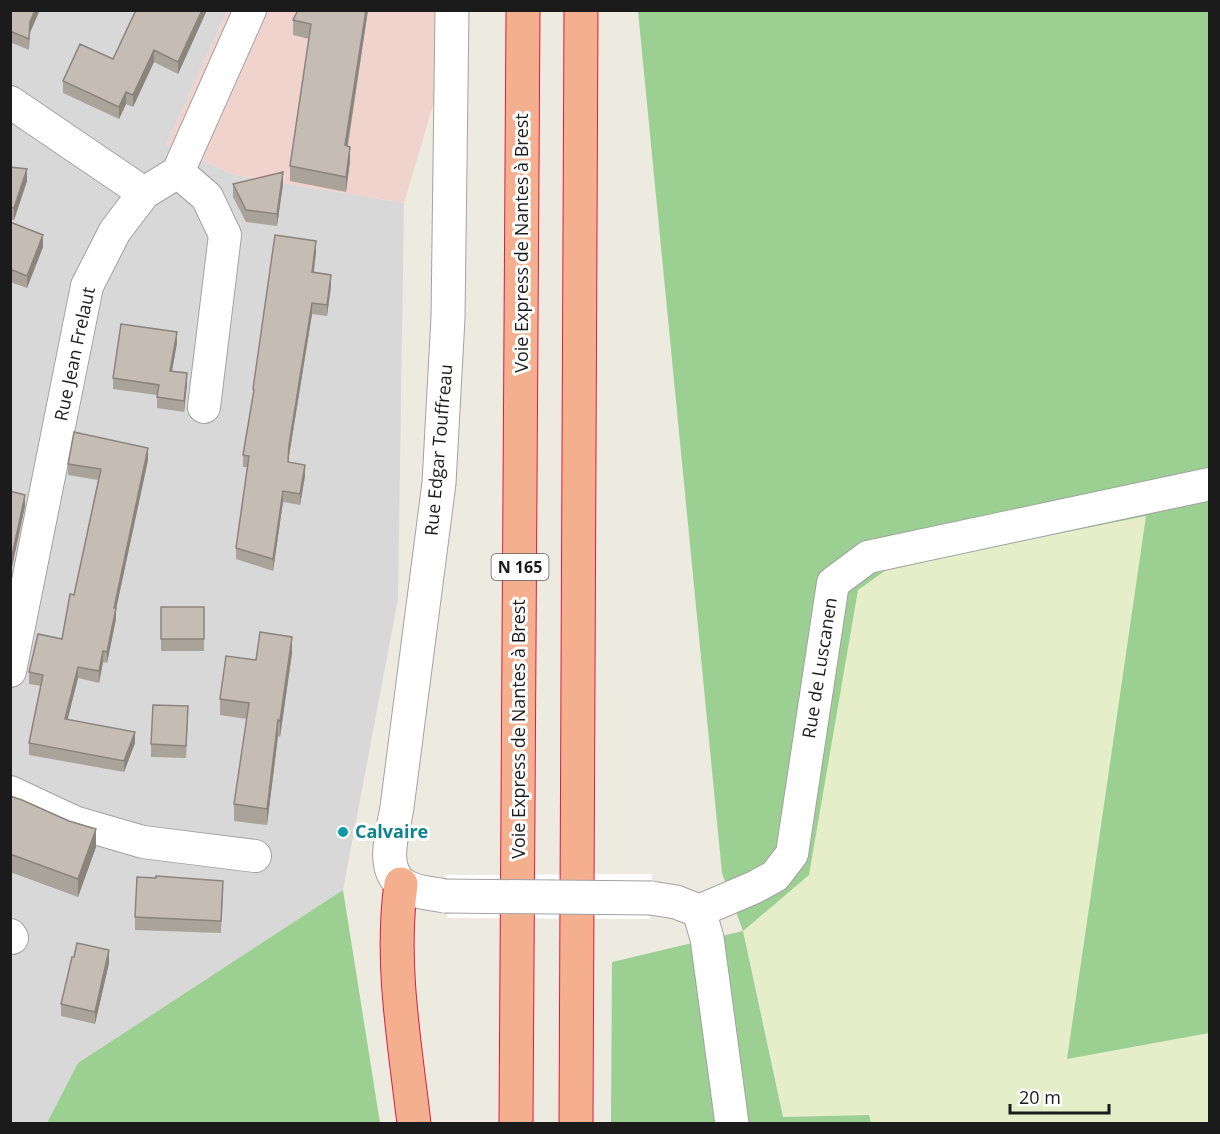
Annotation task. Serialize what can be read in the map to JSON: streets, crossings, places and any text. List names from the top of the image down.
{
  "streets": {
    "highway": ["Voie Express de Nantes à Brest", "N 165"],
    "street": ["Rue Jean Frelaut", "Rue Edgar Touffreau", "Rue de Luscanen"]
  },
  "places": ["Calvaire"],
  "scale_bar": "20 m"
}
